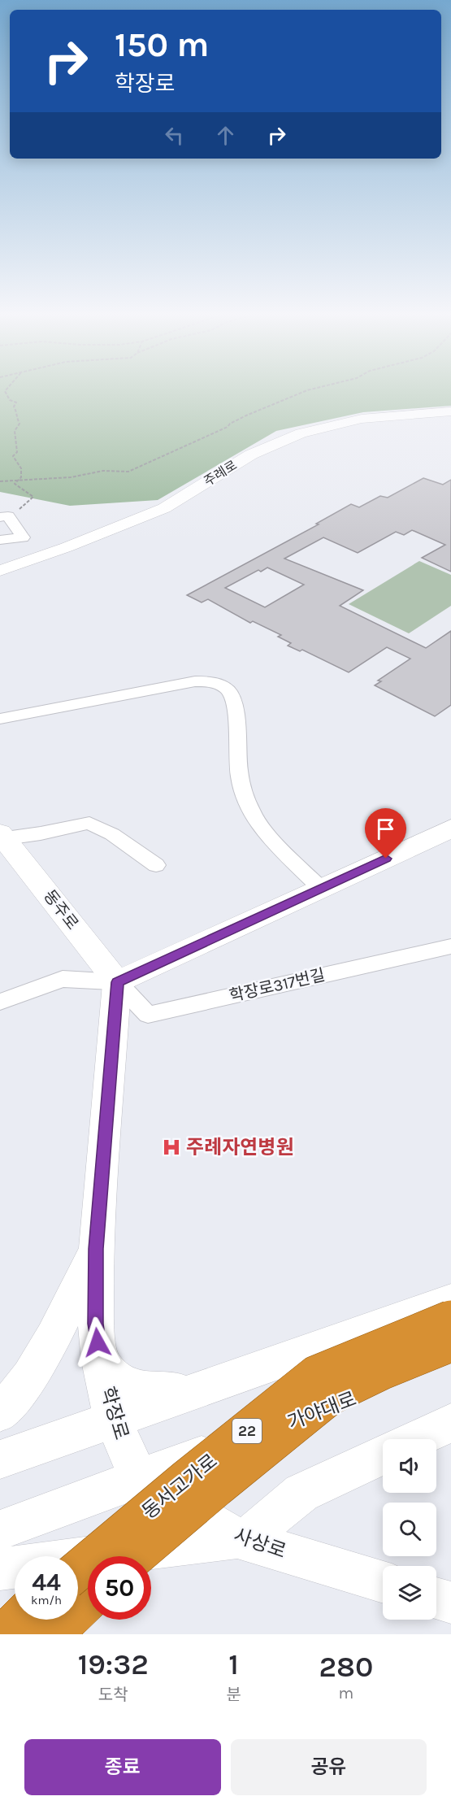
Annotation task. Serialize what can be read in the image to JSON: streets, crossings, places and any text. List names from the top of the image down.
{
  "streets": {
    "highway": ["22", "동서고가로"],
    "main road": [
      "동주로",
      "가야대로",
      "학장로",
      "사상로"
    ],
    "street": ["주례로", "학장로317번길"]
  },
  "crossings": [
    ["동주로", "학장로317번길"],
    ["동주로", "학장로"],
    ["학장로317번길", "학장로"],
    ["가야대로", "학장로"],
    ["가야대로", "사상로"],
    ["학장로", "사상로"]
  ],
  "places": {
    "hospital": ["주례자연병원"]
  },
  "page": {
    "turn": ["150 m", "학장로"],
    "speed": "44 km/h",
    "limit": "50",
    "eta": [
      "19:32",
      "도착",
      "1",
      "분",
      "280",
      "m"
    ],
    "buttons": ["종료", "공유"]
  }
}
